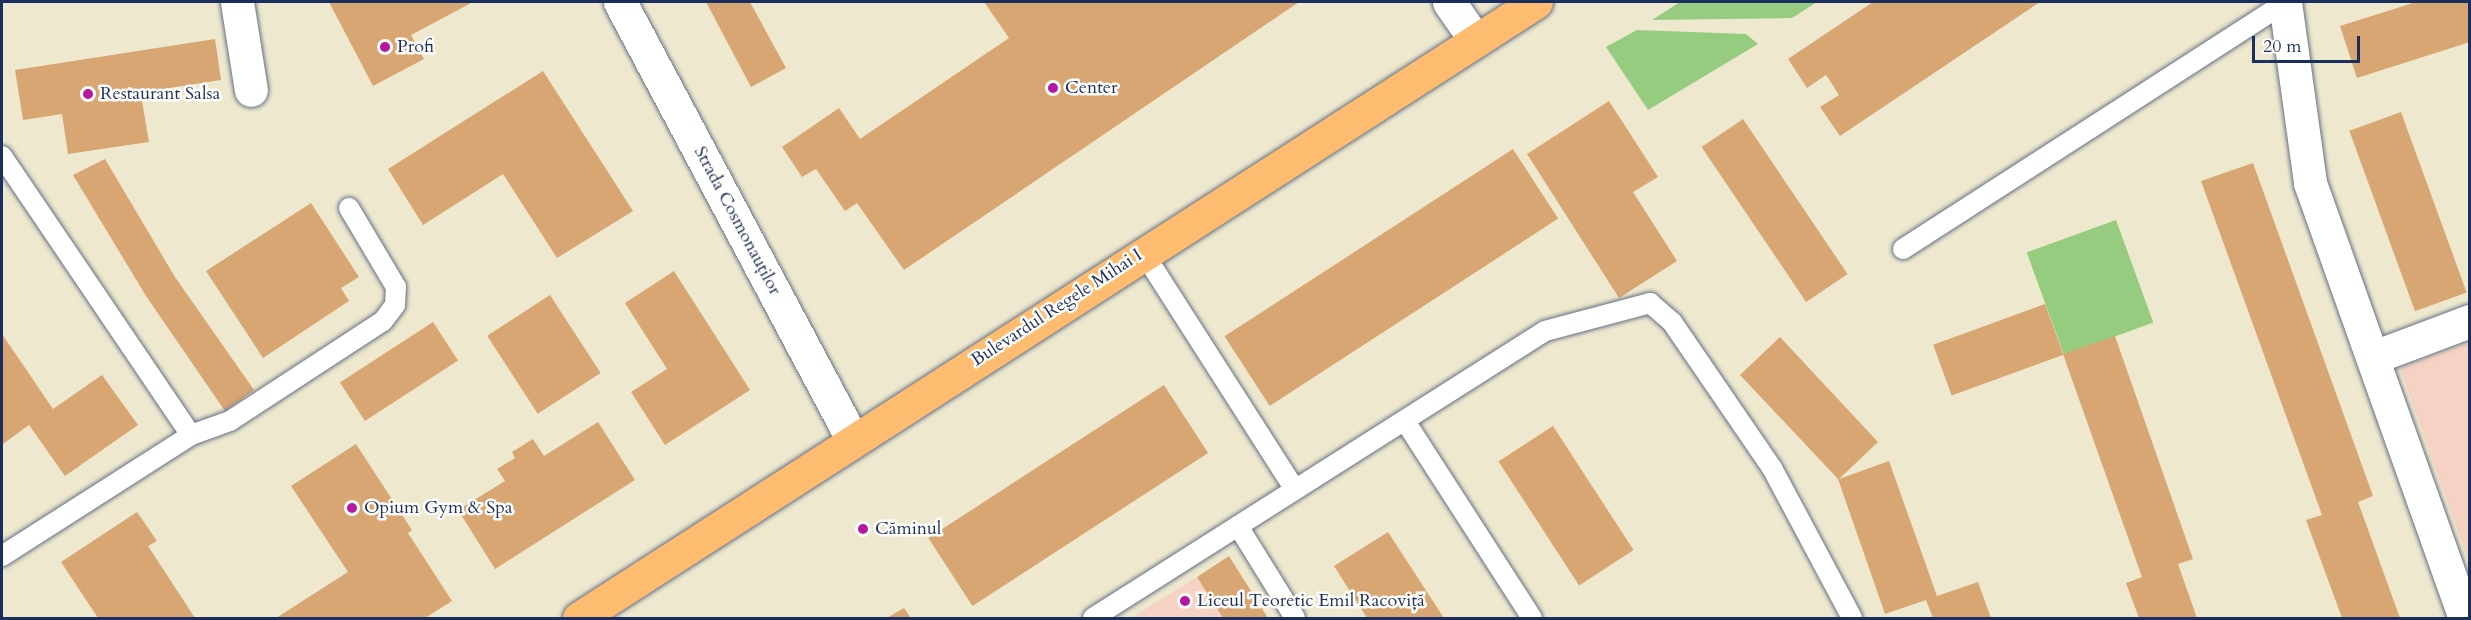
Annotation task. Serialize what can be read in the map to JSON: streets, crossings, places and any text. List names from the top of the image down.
{
  "streets": {
    "main road": ["Bulevardul Regele Mihai I"],
    "street": ["Strada Cosmonauților"]
  },
  "crossings": [
    ["Strada Cosmonauților", "Bulevardul Regele Mihai I"]
  ],
  "places": [
    "Profi",
    "Center",
    "Restaurant Salsa",
    "Opium Gym & Spa",
    "Căminul",
    "Liceul Teoretic Emil Racoviță"
  ],
  "scale_bar": "20 m"
}
